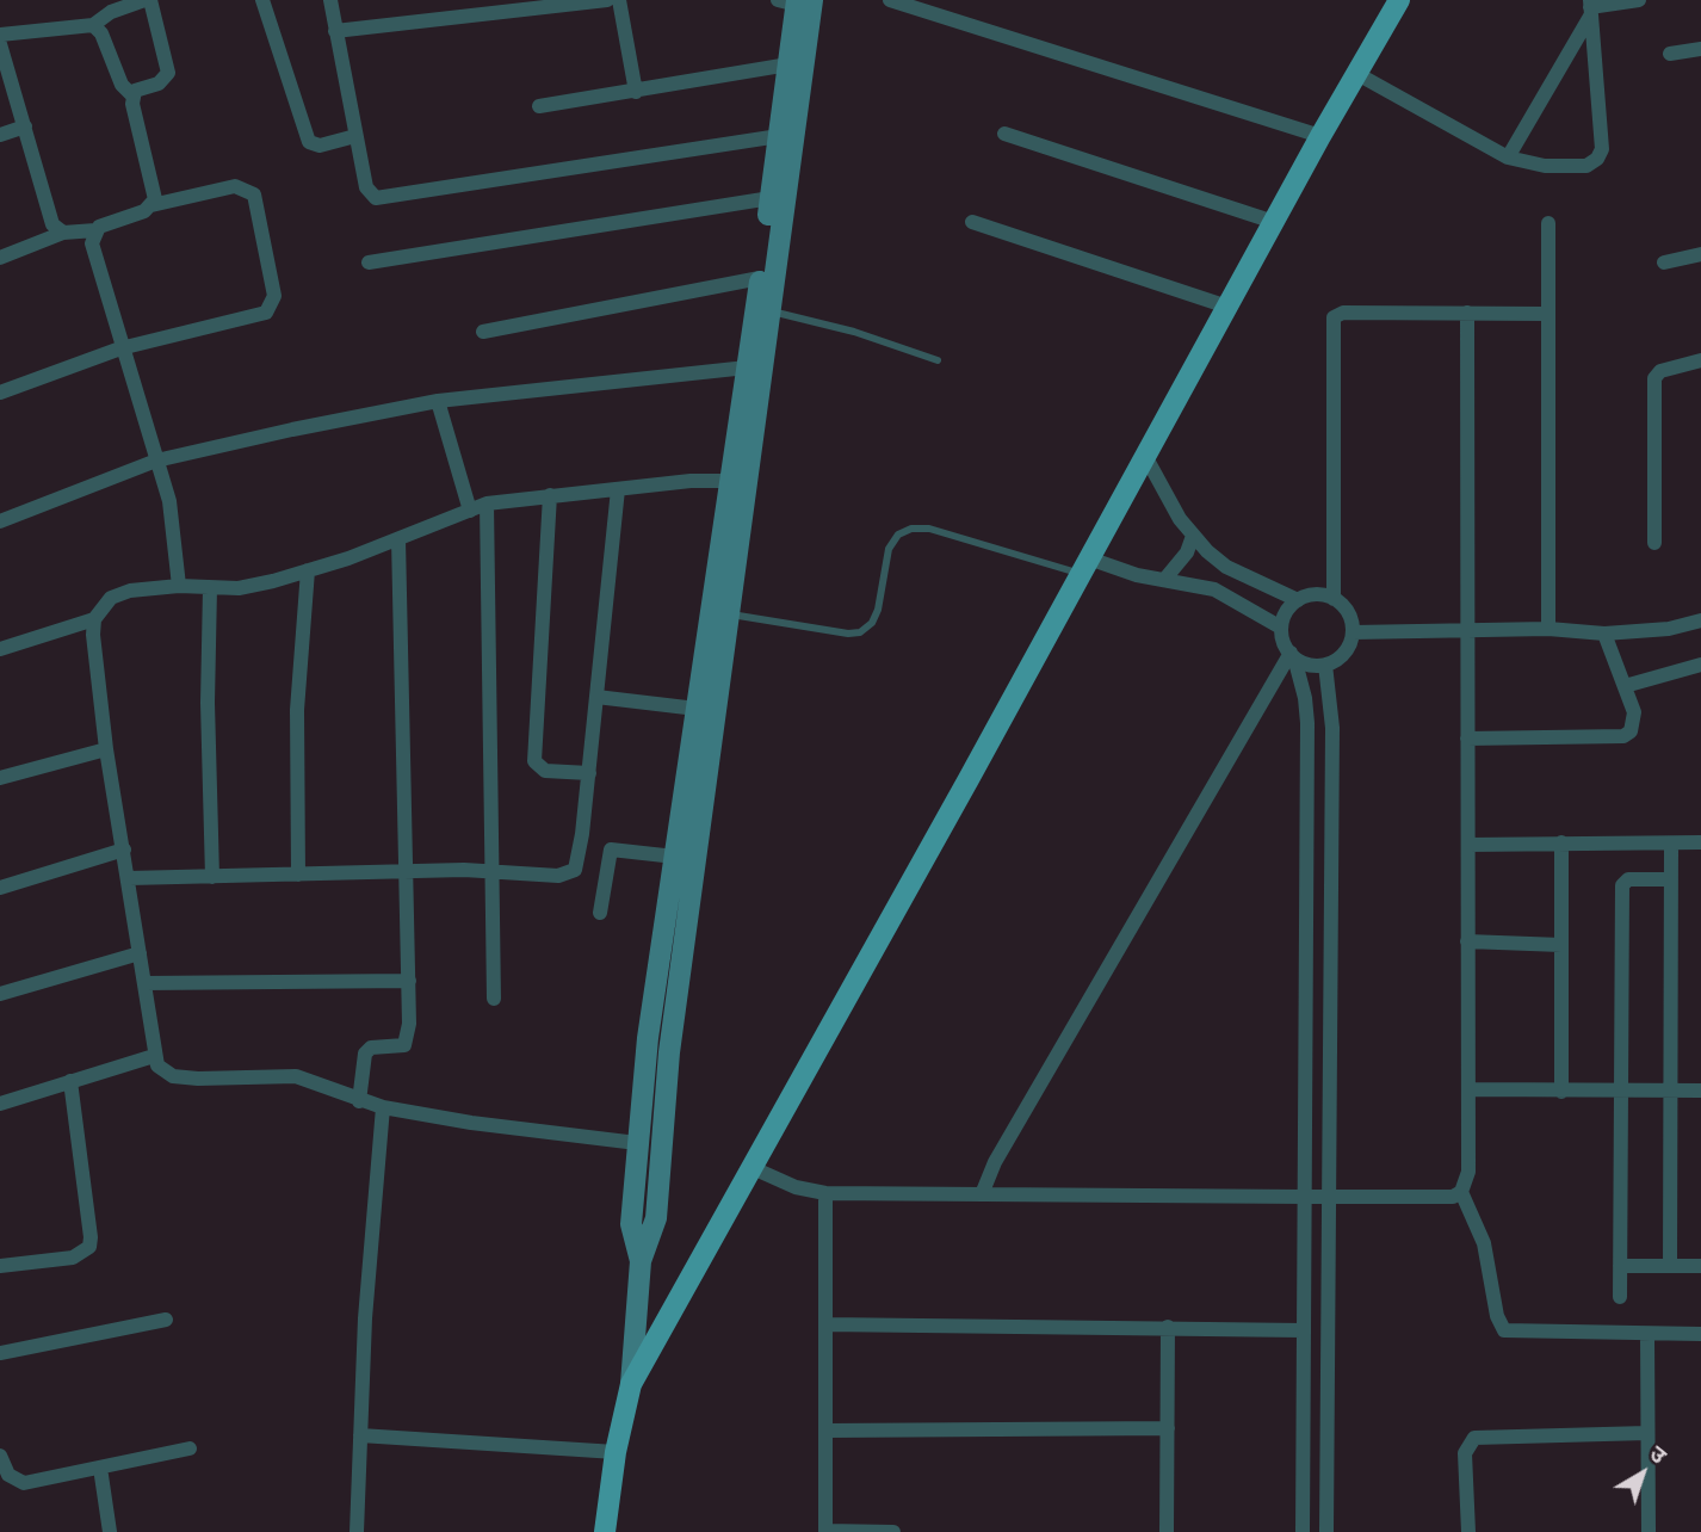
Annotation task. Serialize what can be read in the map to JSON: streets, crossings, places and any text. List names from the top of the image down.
{
  "north": "top right"
}
